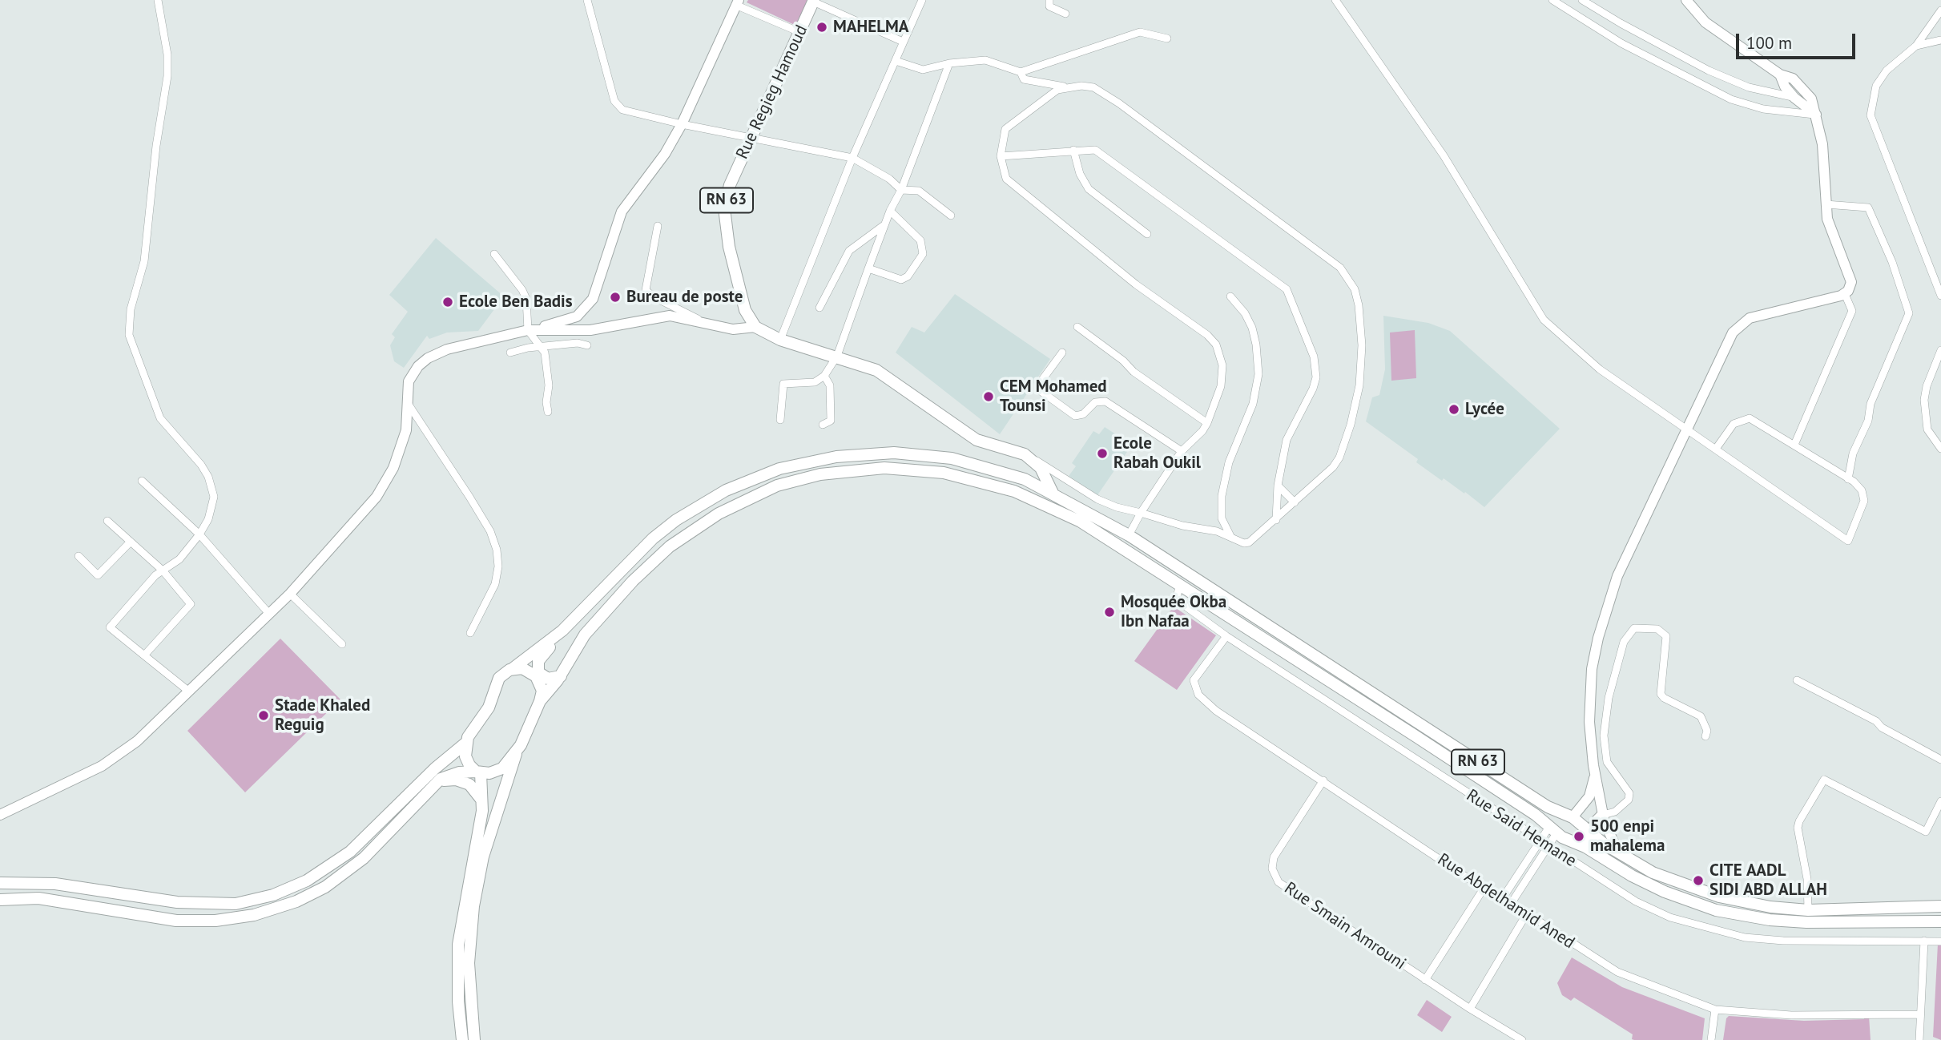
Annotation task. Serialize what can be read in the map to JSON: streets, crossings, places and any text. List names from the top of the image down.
{
  "streets": {
    "main road": ["Rue Regieg Hamoud", "RN 63"],
    "street": ["Rue Said Hemane", "Rue Abdelhamid Aned", "Rue Smain Amrouni"]
  },
  "crossings": [
    ["Rue Said Hemane", "Rue Abdelhamid Aned"],
    ["Rue Abdelhamid Aned", "Rue Smain Amrouni"]
  ],
  "places": [
    "MAHELMA",
    "Bureau de poste",
    "Ecole Ben Badis",
    "CEM Mohamed Tounsi",
    "Lycée",
    "Ecole Rabah Oukil",
    "Mosquée Okba Ibn Nafaa",
    "Stade Khaled Reguig",
    "500 enpi mahalema",
    "CITE AADL SIDI ABD ALLAH"
  ],
  "scale_bar": "100 m"
}
